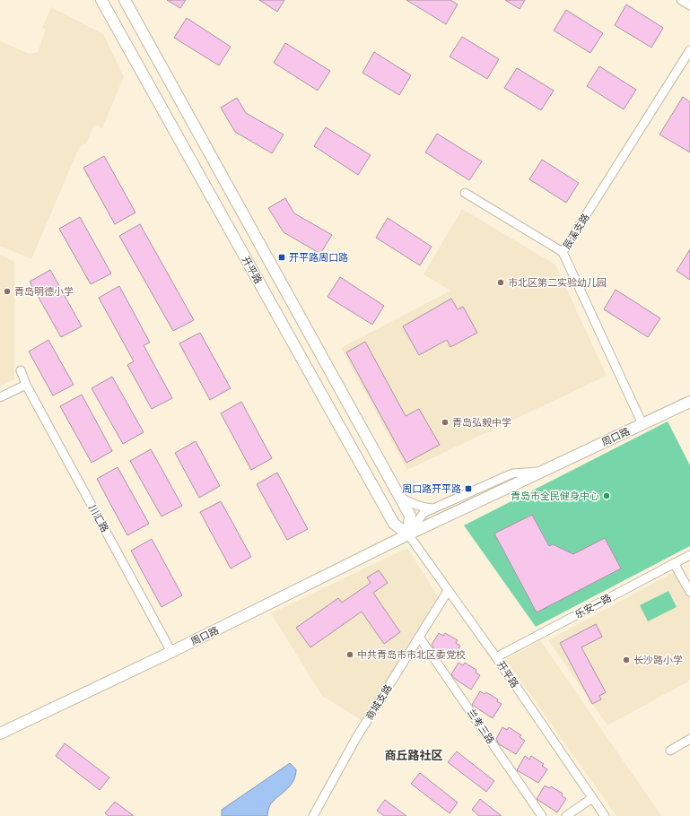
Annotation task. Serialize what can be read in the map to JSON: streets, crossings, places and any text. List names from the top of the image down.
{
  "streets": {
    "main road": ["开平路", "周口路"],
    "street": [
      "辰溪支路",
      "川汇路",
      "乐安一路",
      "商城支路",
      "兰考三路"
    ]
  },
  "crossings": [
    ["辰溪支路", "周口路"],
    ["开平路", "周口路"],
    ["开平路", "乐安一路"],
    ["开平路", "商城支路"],
    ["周口路", "川汇路"],
    ["商城支路", "兰考三路"]
  ],
  "districts": ["商丘路社区"],
  "places": {
    "transit": ["开平路周口路", "周口路开平路"],
    "other": [
      "市北区第二实验幼儿园",
      "青岛明德小学",
      "青岛弘毅中学",
      "青岛市全民健身中心",
      "中共青岛市市北区委党校",
      "长沙路小学"
    ]
  }
}
